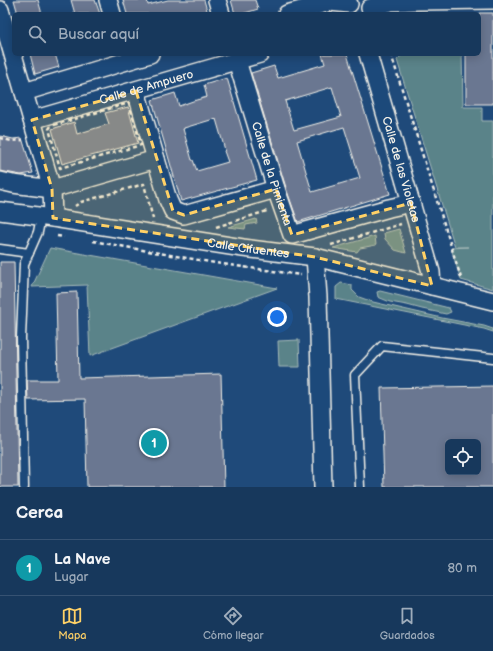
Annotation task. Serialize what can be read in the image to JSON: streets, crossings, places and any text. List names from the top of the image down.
{
  "streets": {
    "street": [
      "Calle de Ampuero",
      "Calle de las Violetas",
      "Calle de la Pimienta",
      "Calle Cifuentes"
    ]
  },
  "crossings": [
    ["Calle de Ampuero", "Calle de la Pimienta"],
    ["Calle de las Violetas", "Calle de la Pimienta"],
    ["Calle de las Violetas", "Calle Cifuentes"]
  ],
  "page": {
    "search": "Buscar aquí",
    "pins": "1",
    "heading": "Cerca",
    "list": [
      {
        "mark": "1",
        "name": "La Nave",
        "note": "Lugar",
        "value": "80 m"
      }
    ],
    "nav": ["Mapa", "Cómo llegar", "Guardados"]
  }
}
